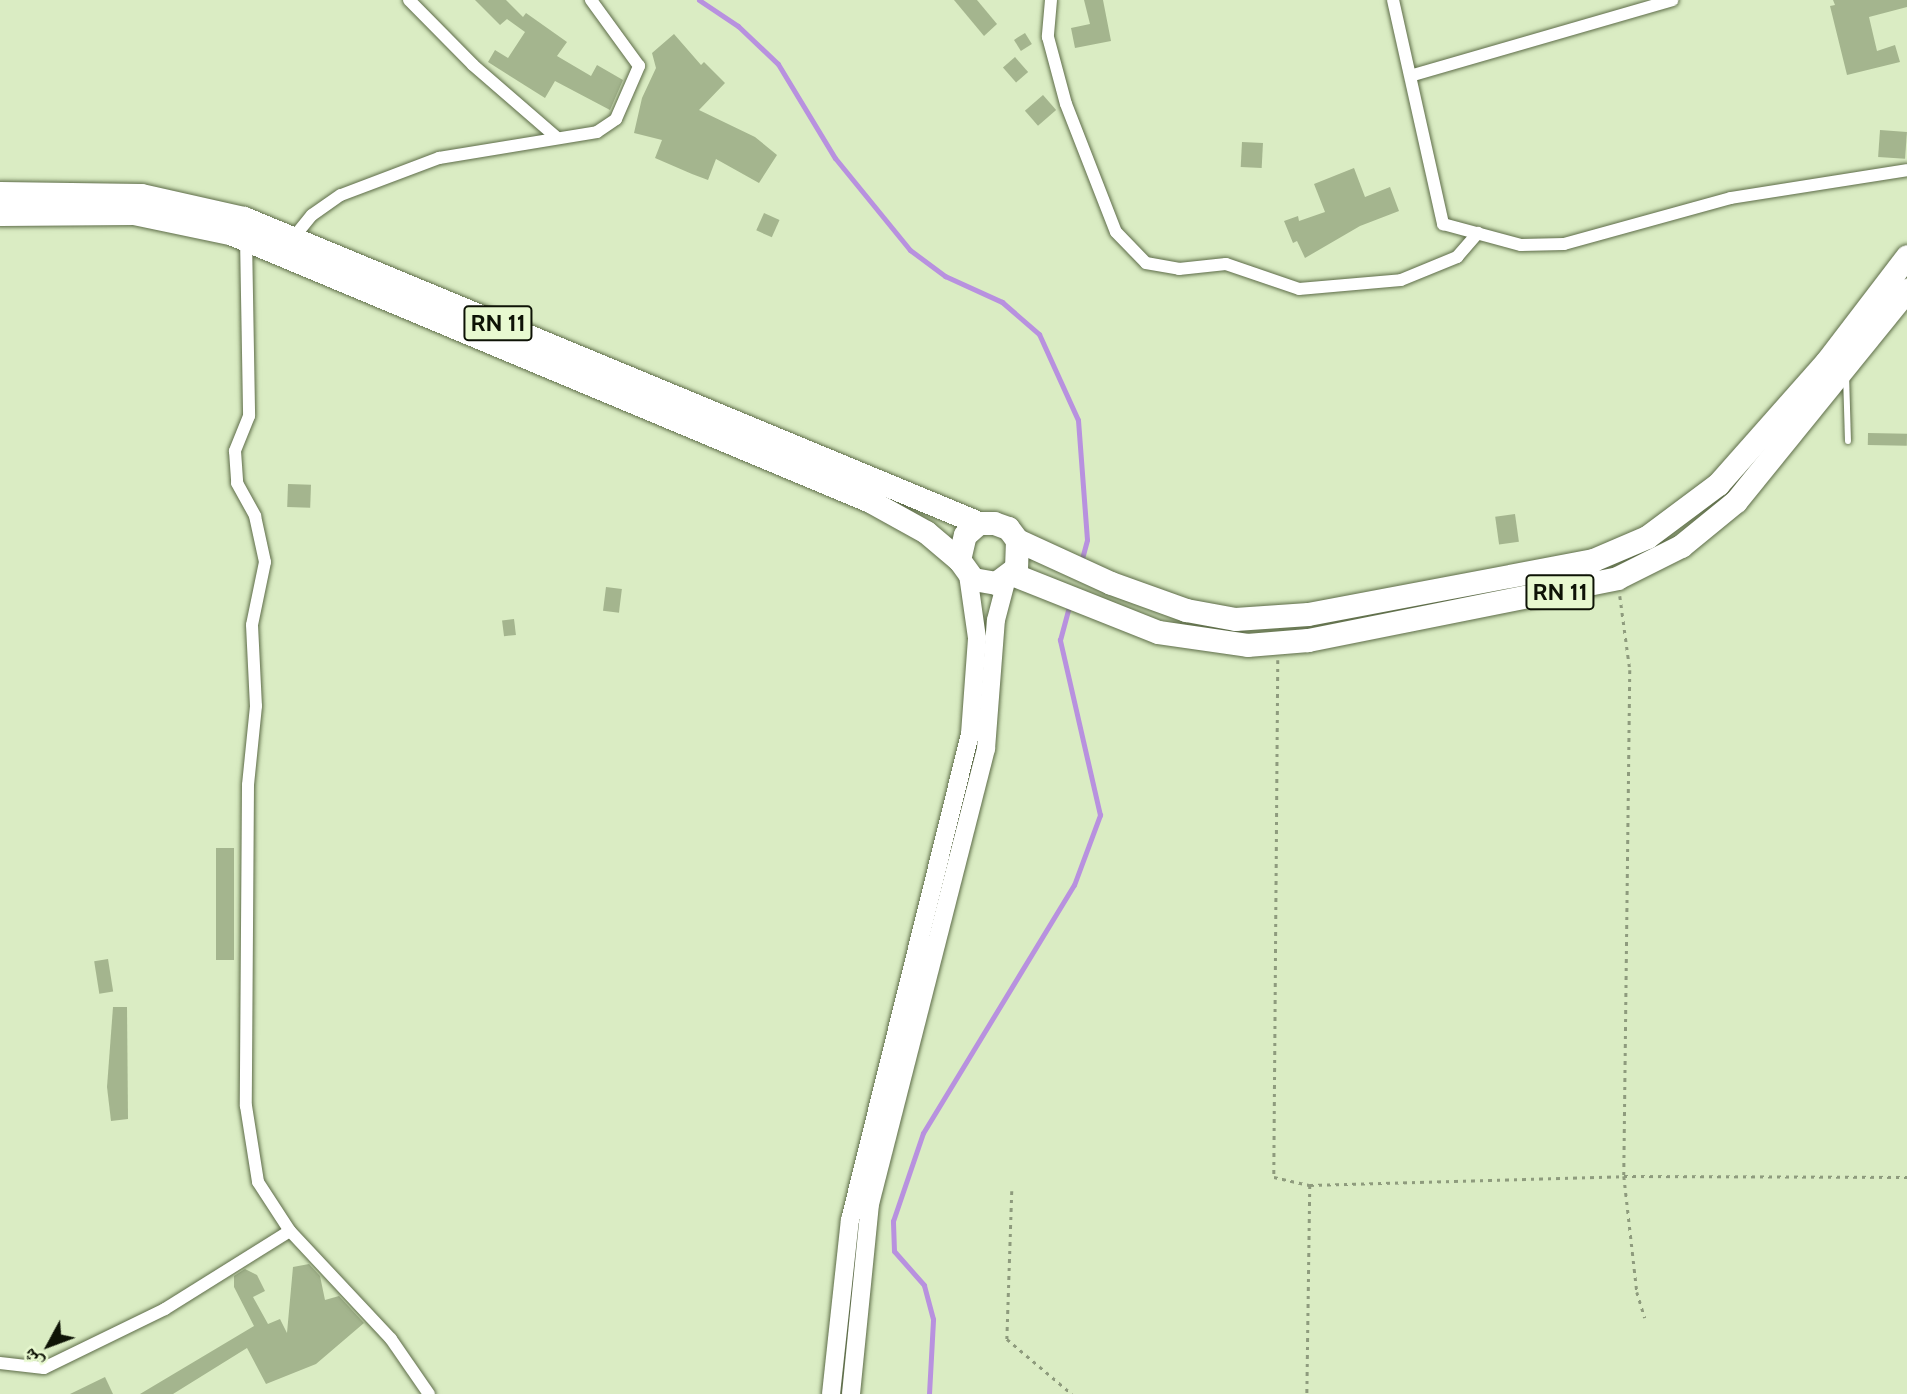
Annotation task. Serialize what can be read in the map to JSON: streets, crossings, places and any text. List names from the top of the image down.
{
  "streets": {
    "highway": ["RN 11"]
  },
  "north": "bottom left"
}
